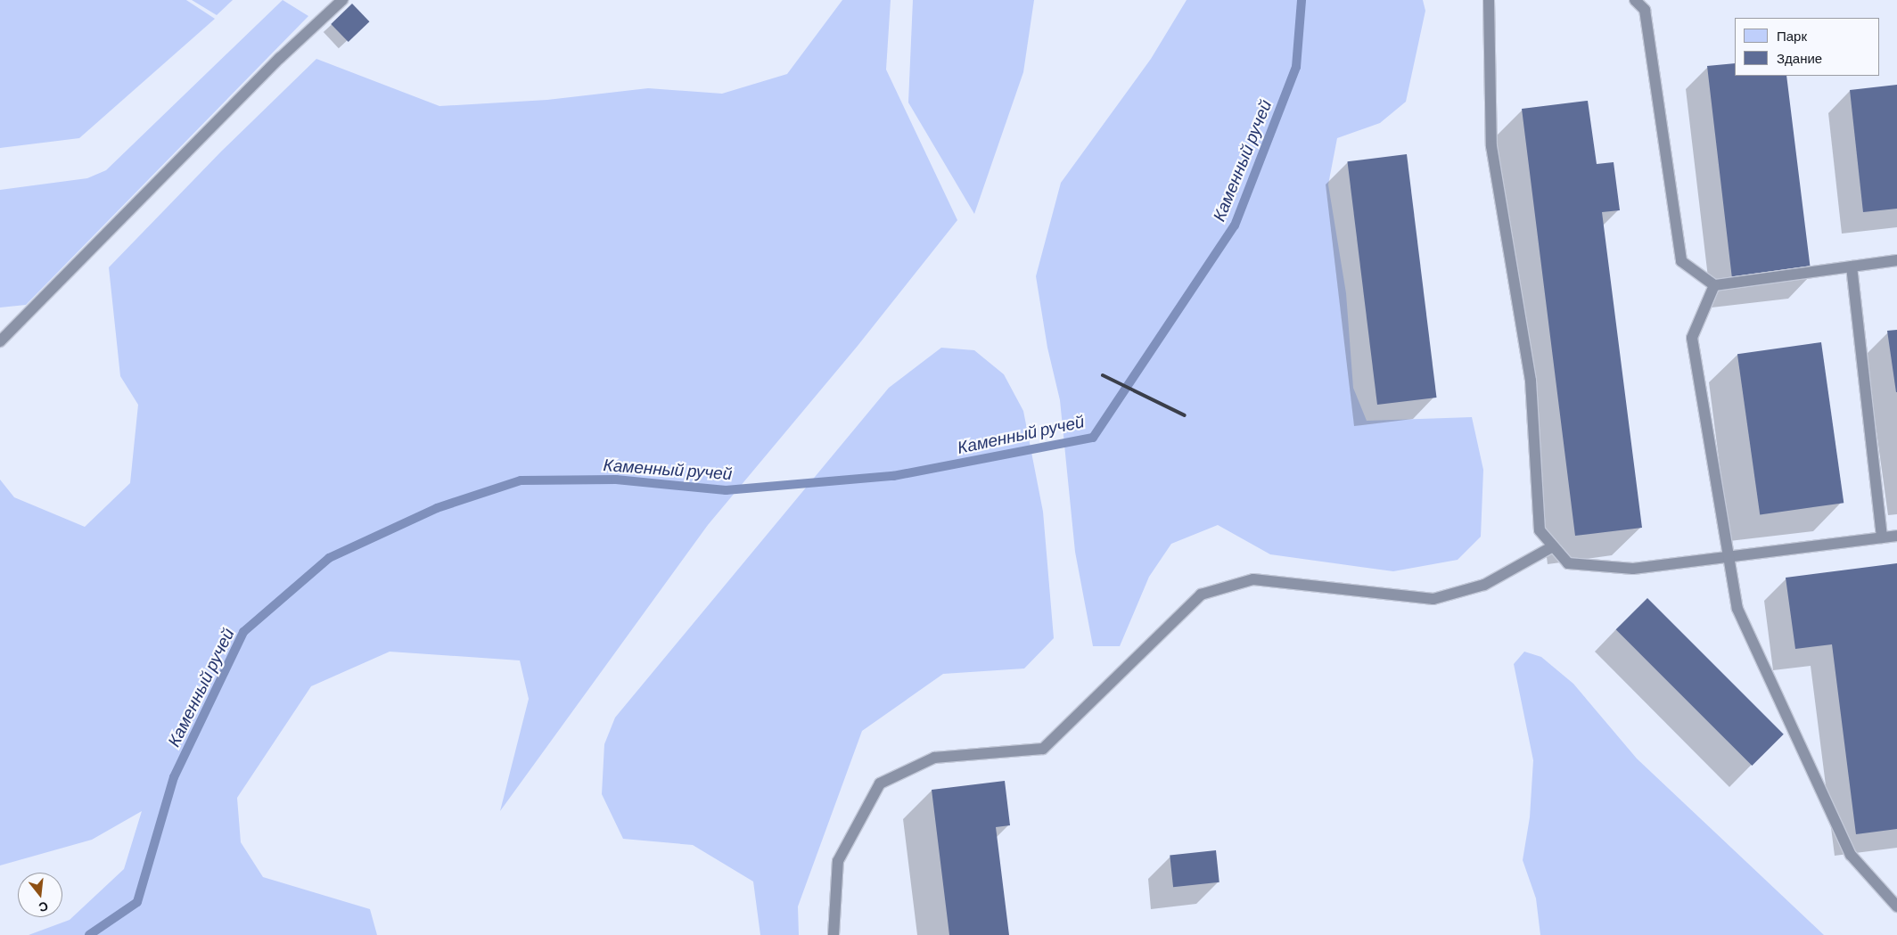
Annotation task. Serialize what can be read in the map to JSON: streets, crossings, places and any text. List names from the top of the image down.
{
  "water": ["Каменный ручей"],
  "legend": ["Парк", "Здание"],
  "north": "bottom"
}
